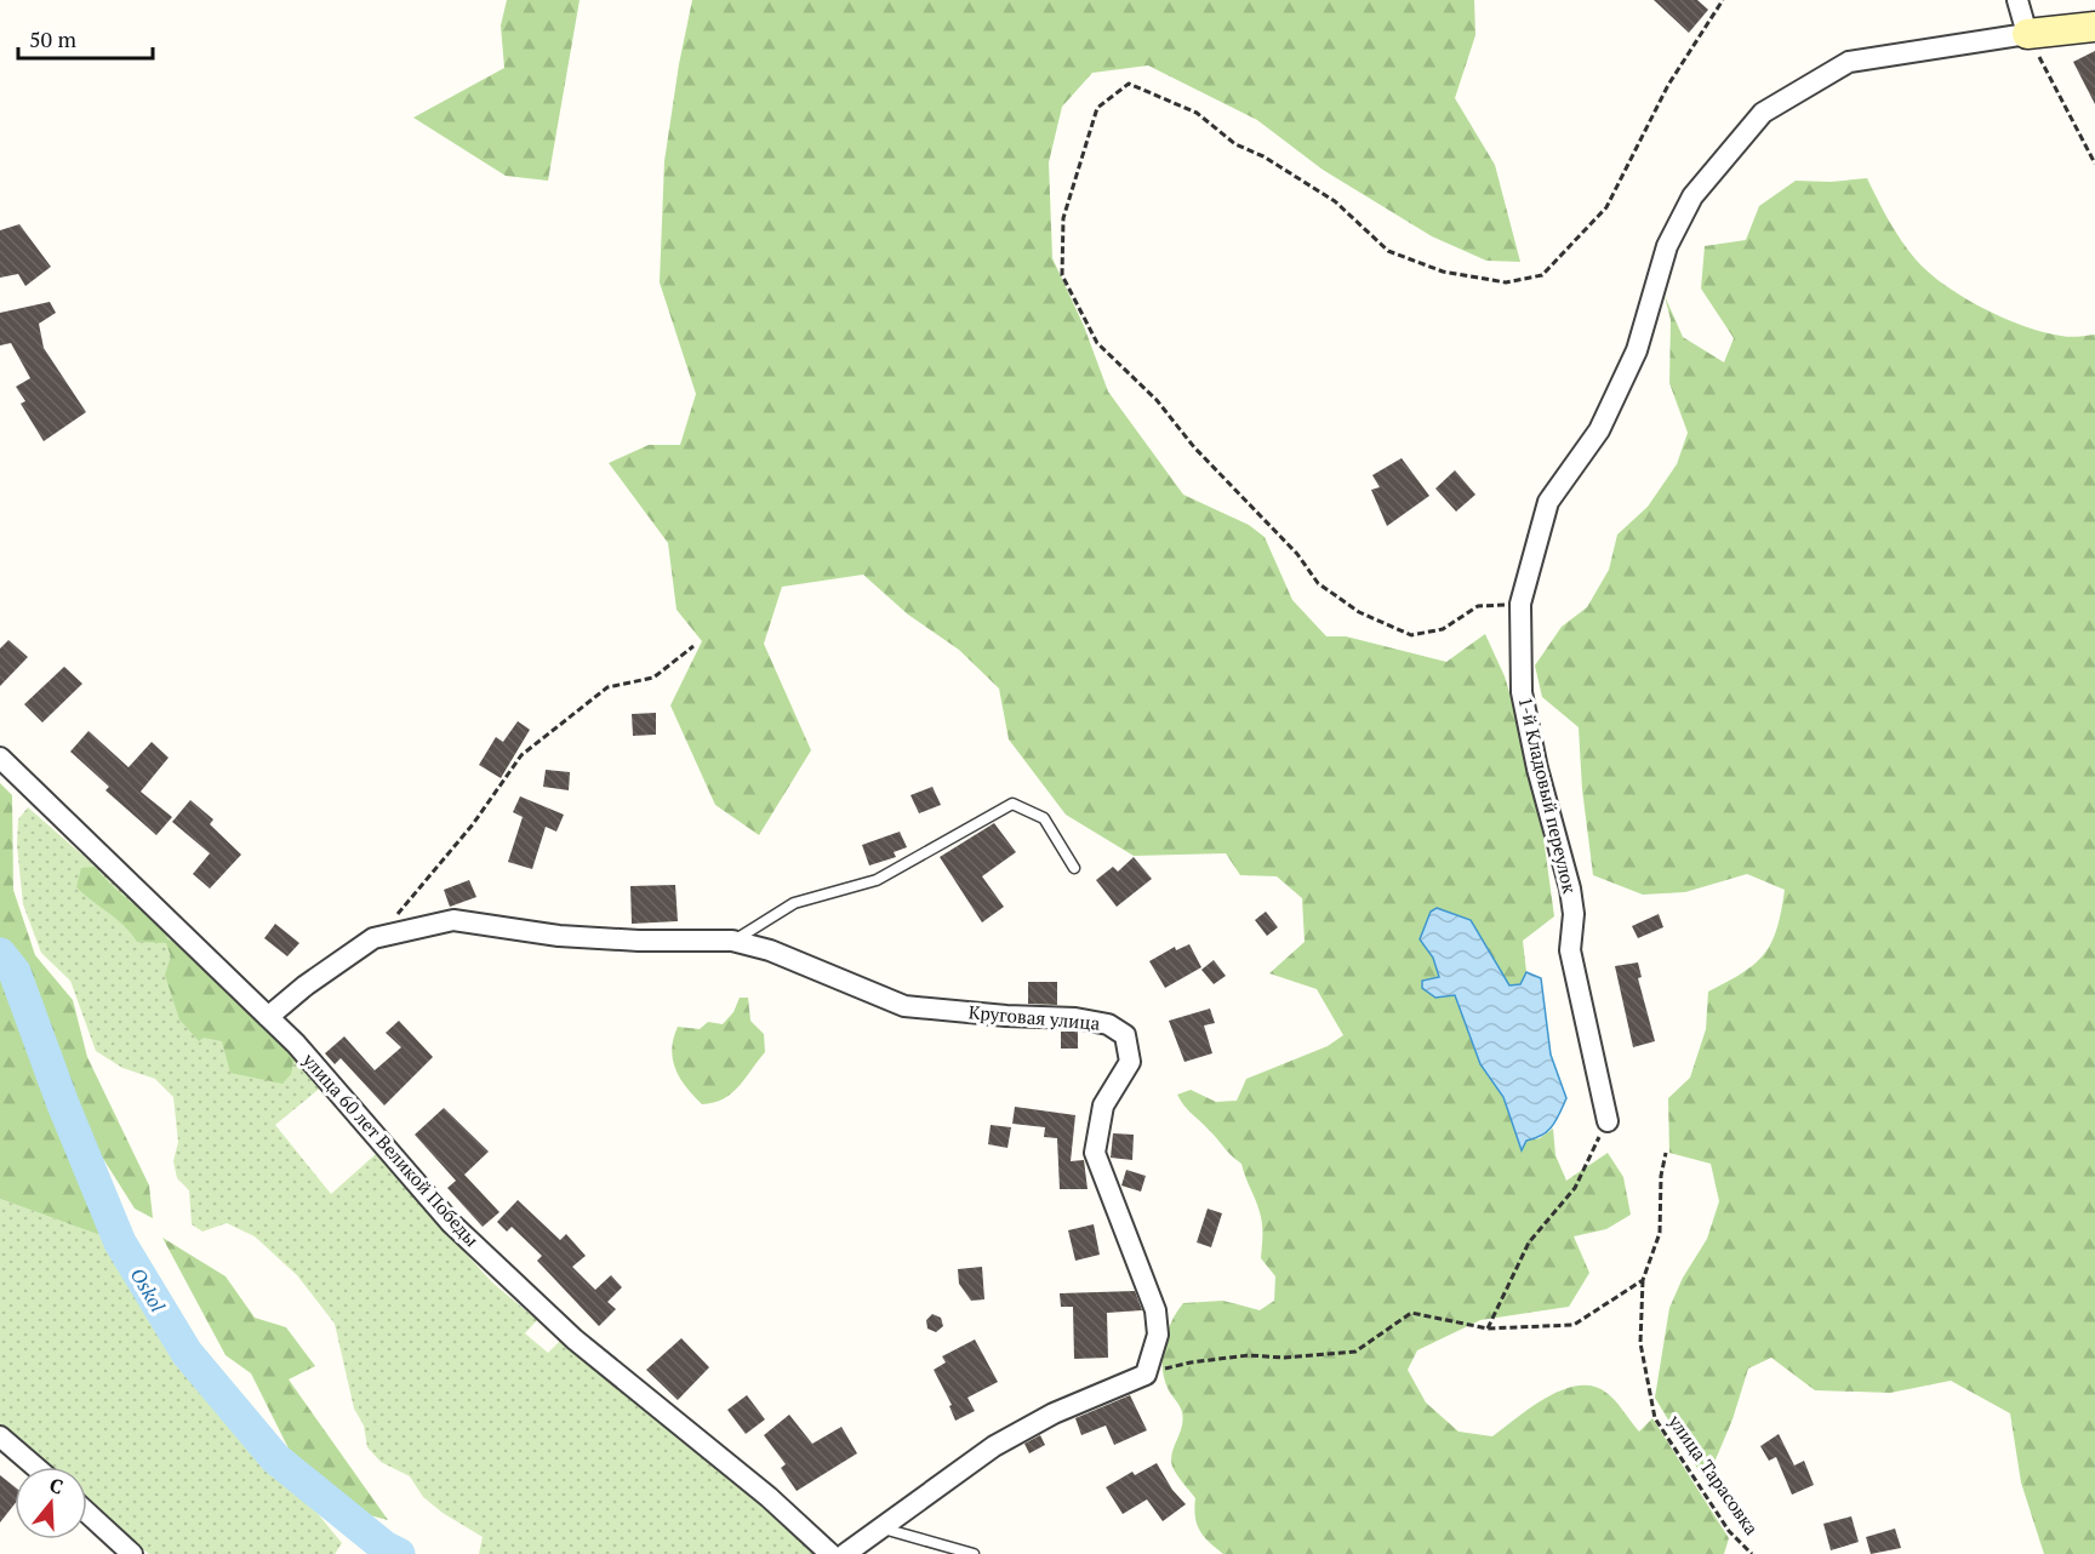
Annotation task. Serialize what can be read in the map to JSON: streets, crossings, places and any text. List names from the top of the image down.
{
  "streets": {
    "street": ["1-й Кладовый переулок", "Круговая улица", "улица 60 лет Великой Победы"],
    "path": ["улица Тарасовка"]
  },
  "crossings": [
    ["Круговая улица", "улица 60 лет Великой Победы"]
  ],
  "water": ["Oskol"],
  "scale_bar": "50 m",
  "north": "top"
}
